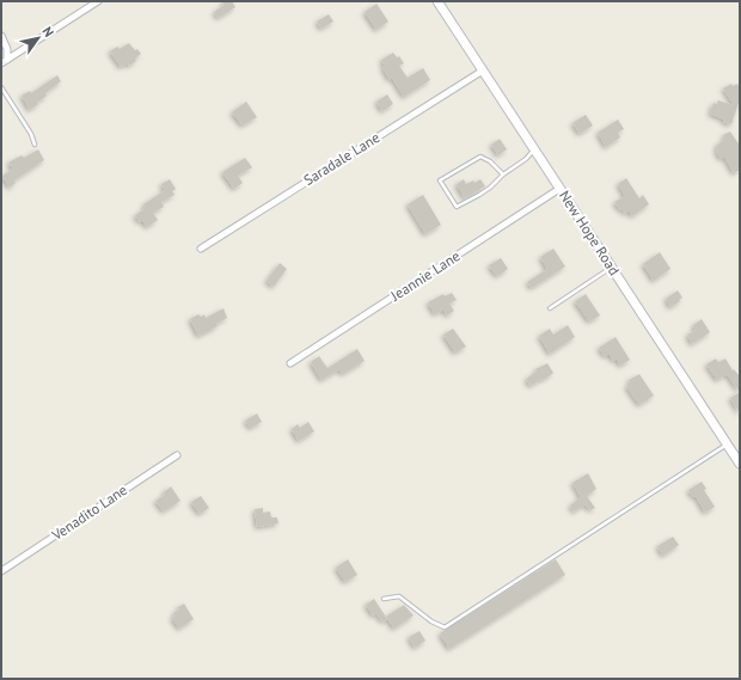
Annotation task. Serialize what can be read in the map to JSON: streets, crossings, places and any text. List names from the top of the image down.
{
  "streets": {
    "main road": ["New Hope Road"],
    "street": ["Saradale Lane", "Jeannie Lane", "Venadito Lane"]
  },
  "crossings": [
    ["Saradale Lane", "New Hope Road"],
    ["New Hope Road", "Jeannie Lane"]
  ],
  "north": "top right"
}
